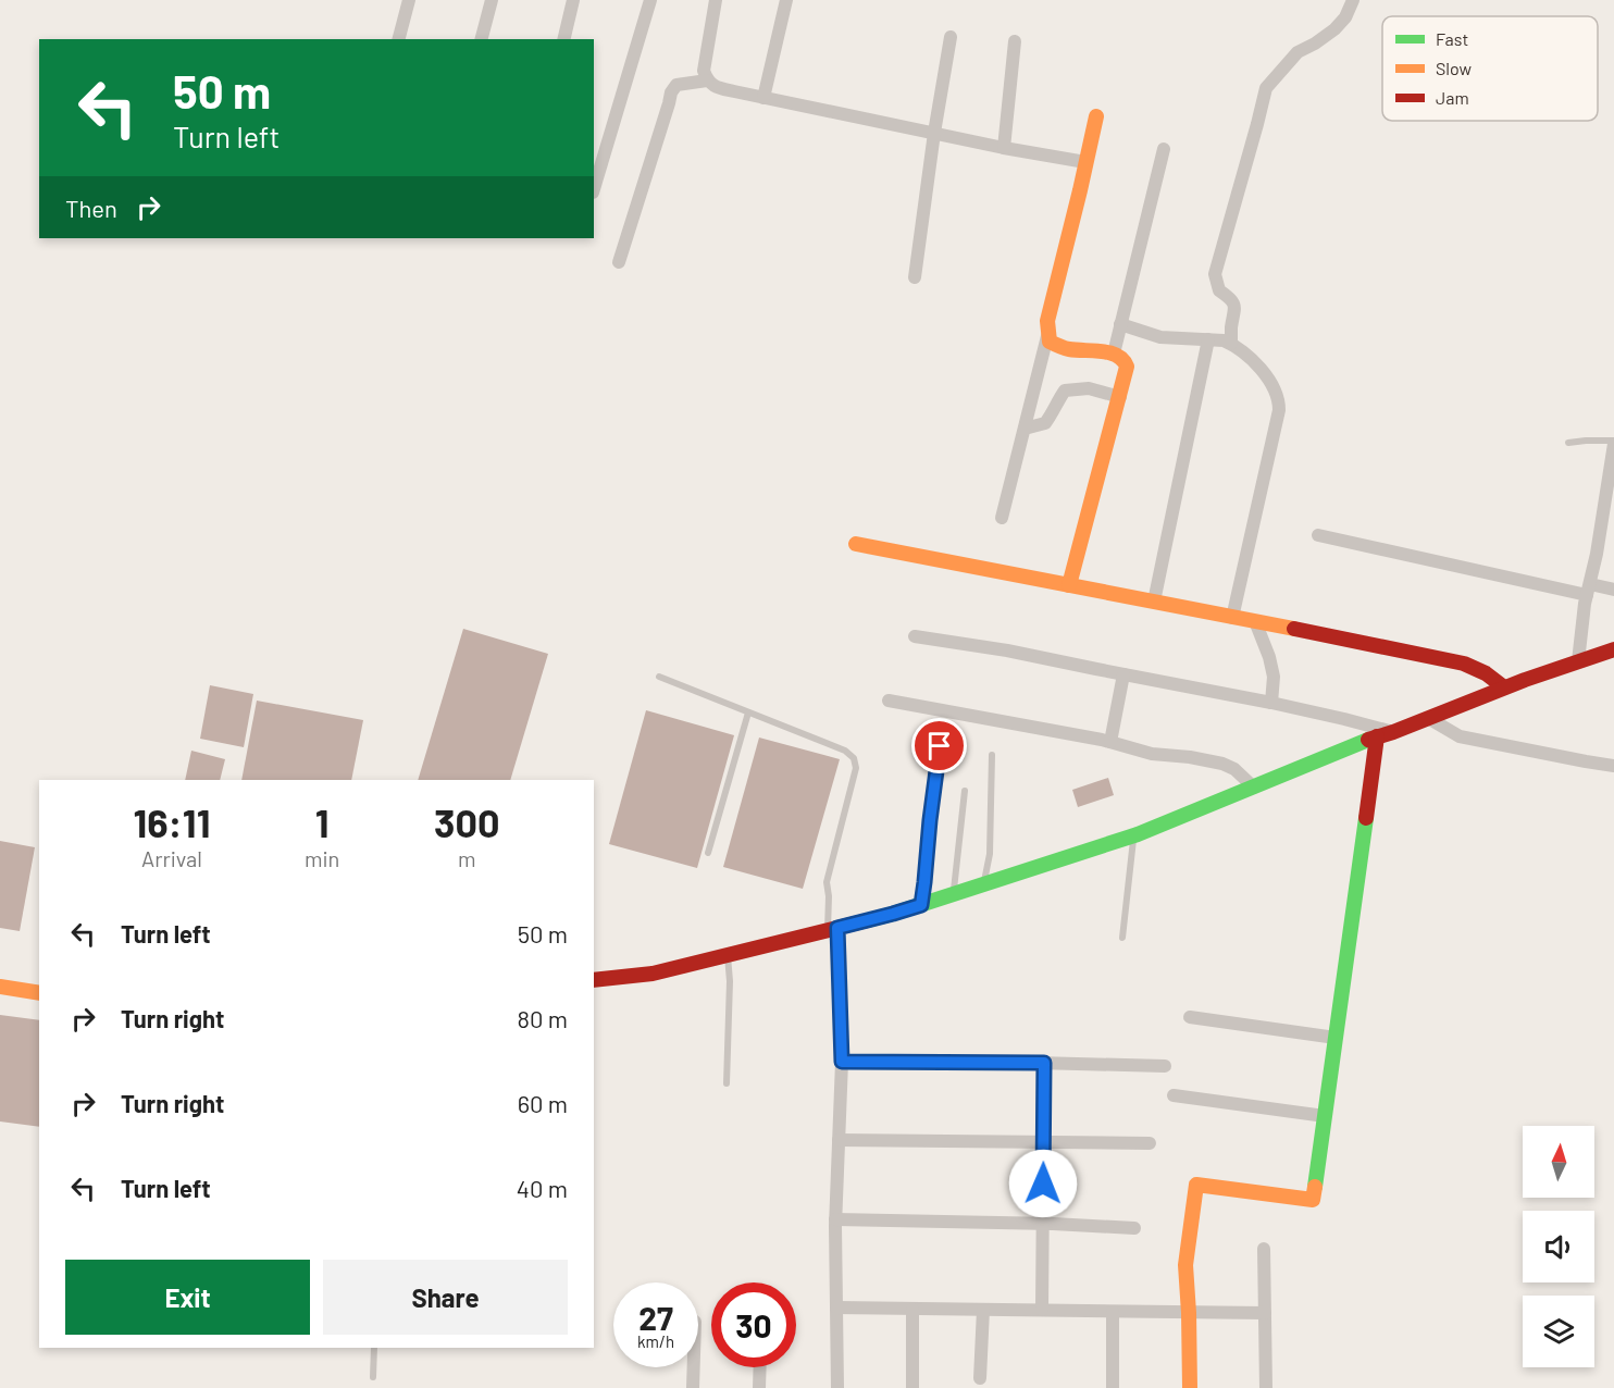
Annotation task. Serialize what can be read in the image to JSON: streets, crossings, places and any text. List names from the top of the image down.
{
  "legend": ["Fast", "Slow", "Jam"],
  "north": "top",
  "page": {
    "turn": ["50 m", "Turn left"],
    "then": "Then",
    "eta": [
      "16:11",
      "Arrival",
      "1",
      "min",
      "300",
      "m"
    ],
    "list": [
      {
        "name": "Turn left",
        "value": "50 m"
      },
      {
        "name": "Turn right",
        "value": "80 m"
      },
      {
        "name": "Turn right",
        "value": "60 m"
      },
      {
        "name": "Turn left",
        "value": "40 m"
      }
    ],
    "buttons": ["Exit", "Share"],
    "speed": "27 km/h",
    "limit": "30"
  }
}
